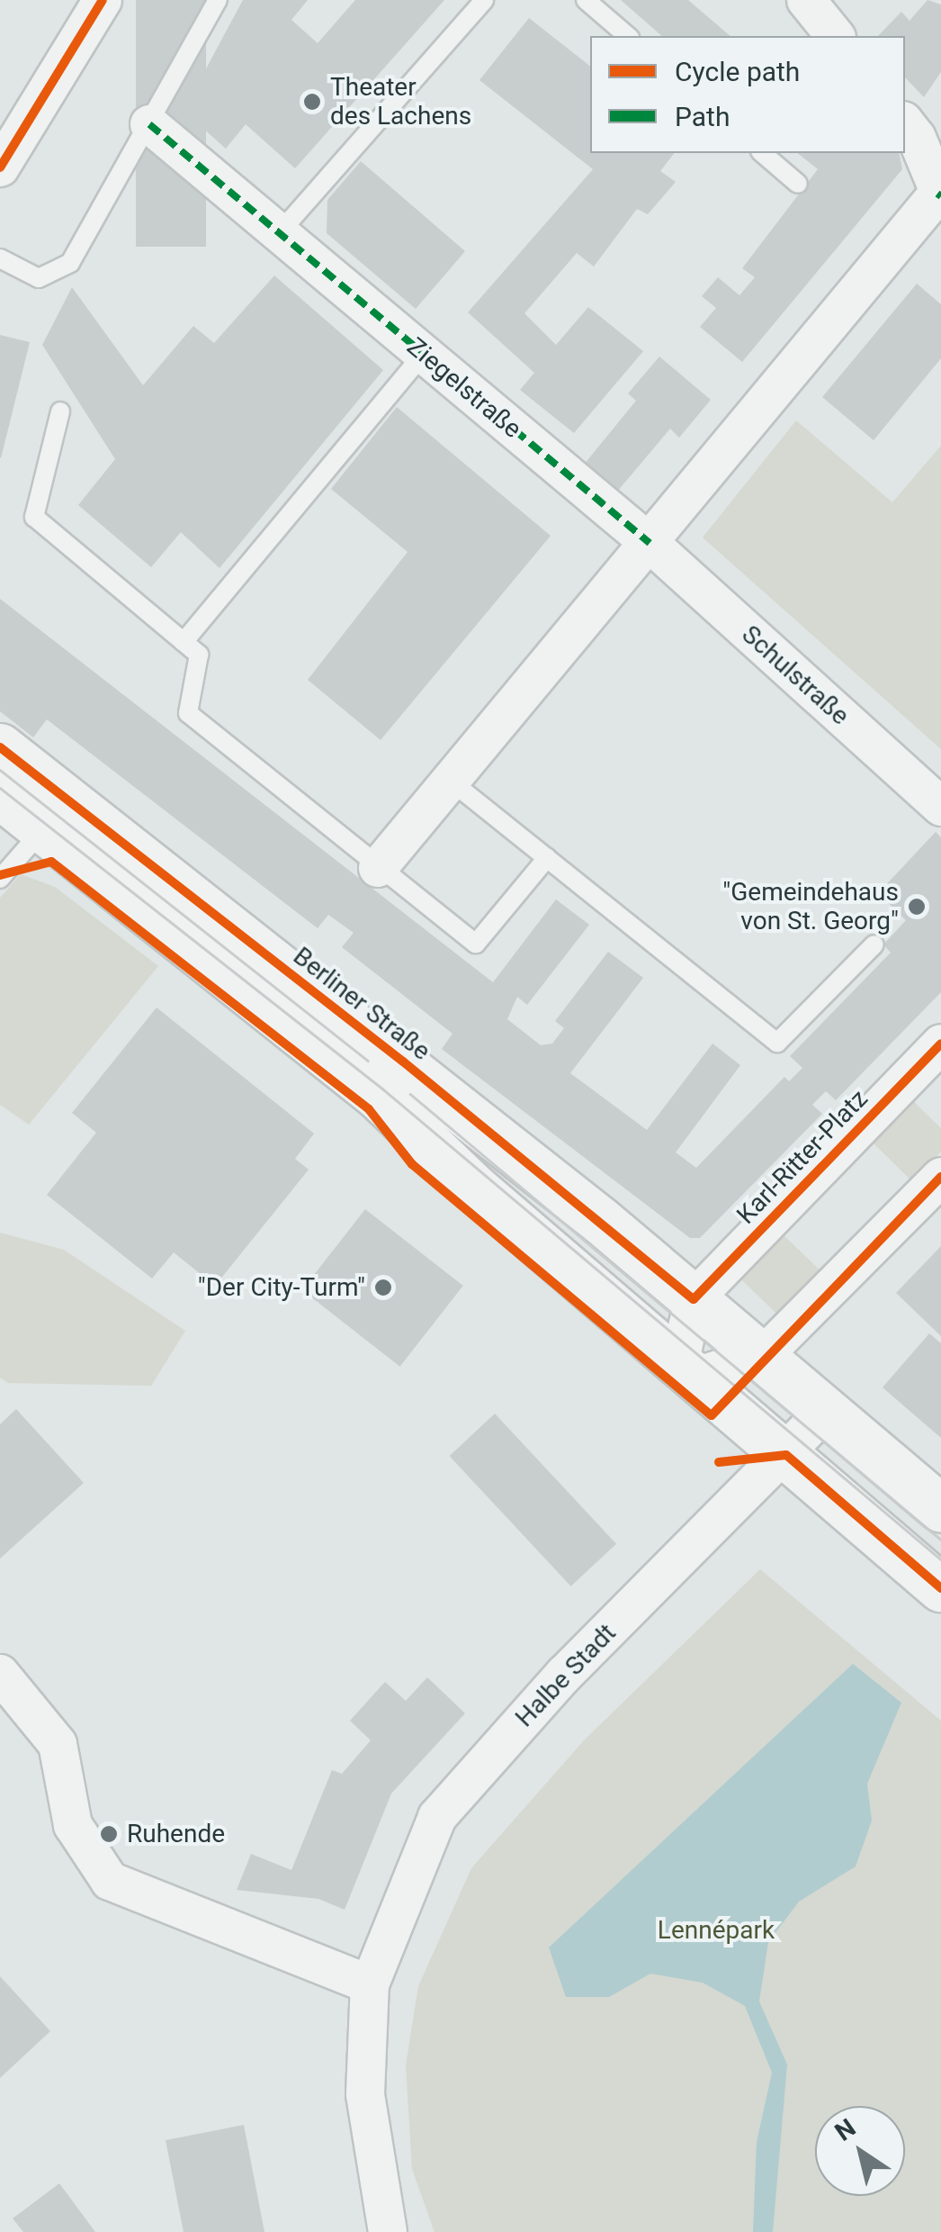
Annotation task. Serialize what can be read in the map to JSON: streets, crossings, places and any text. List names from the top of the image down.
{
  "streets": {
    "street": [
      "Ziegelstraße",
      "Schulstraße",
      "Berliner Straße",
      "Karl-Ritter-Platz",
      "Halbe Stadt"
    ]
  },
  "crossings": [
    ["Ziegelstraße", "Schulstraße"],
    ["Berliner Straße", "Karl-Ritter-Platz"],
    ["Berliner Straße", "Halbe Stadt"]
  ],
  "parks": ["Lennépark"],
  "places": [
    "Theater des Lachens",
    "\"Gemeindehaus von St. Georg\"",
    "\"Der City-Turm\"",
    "Ruhende"
  ],
  "legend": ["Cycle path", "Path"],
  "north": "top left"
}
